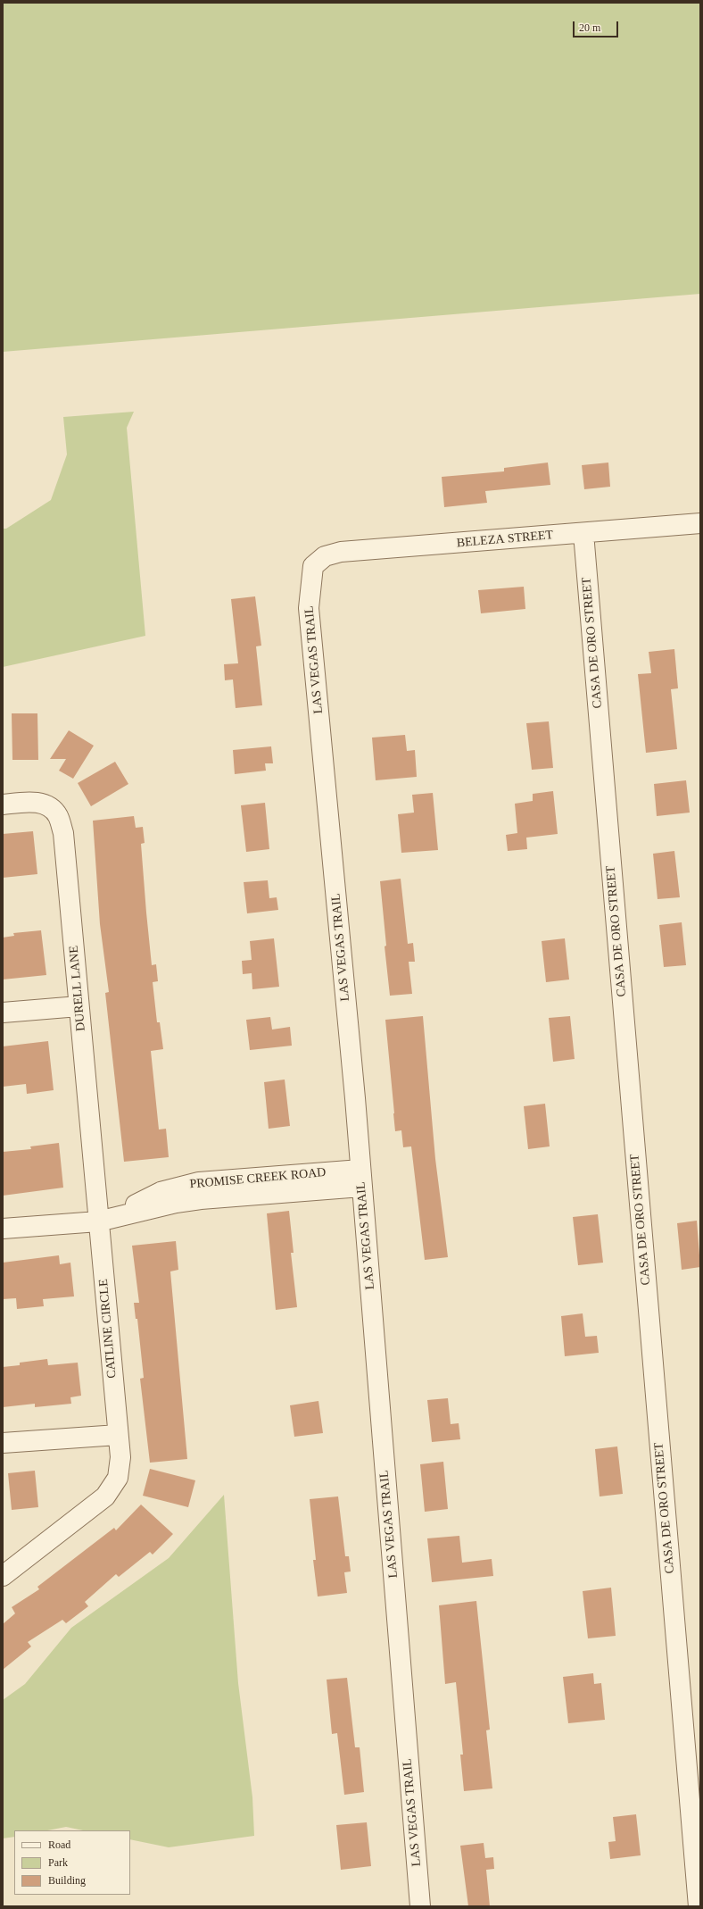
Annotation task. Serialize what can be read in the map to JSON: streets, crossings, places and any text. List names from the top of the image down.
{
  "streets": {
    "street": [
      "BELEZA STREET",
      "CASA DE ORO STREET",
      "LAS VEGAS TRAIL",
      "DURELL LANE",
      "PROMISE CREEK ROAD",
      "CATLINE CIRCLE"
    ]
  },
  "crossings": [
    ["BELEZA STREET", "CASA DE ORO STREET"],
    ["BELEZA STREET", "LAS VEGAS TRAIL"],
    ["LAS VEGAS TRAIL", "PROMISE CREEK ROAD"],
    ["DURELL LANE", "PROMISE CREEK ROAD"],
    ["DURELL LANE", "CATLINE CIRCLE"],
    ["PROMISE CREEK ROAD", "CATLINE CIRCLE"]
  ],
  "legend": ["Road", "Park", "Building"],
  "scale_bar": "20 m"
}
